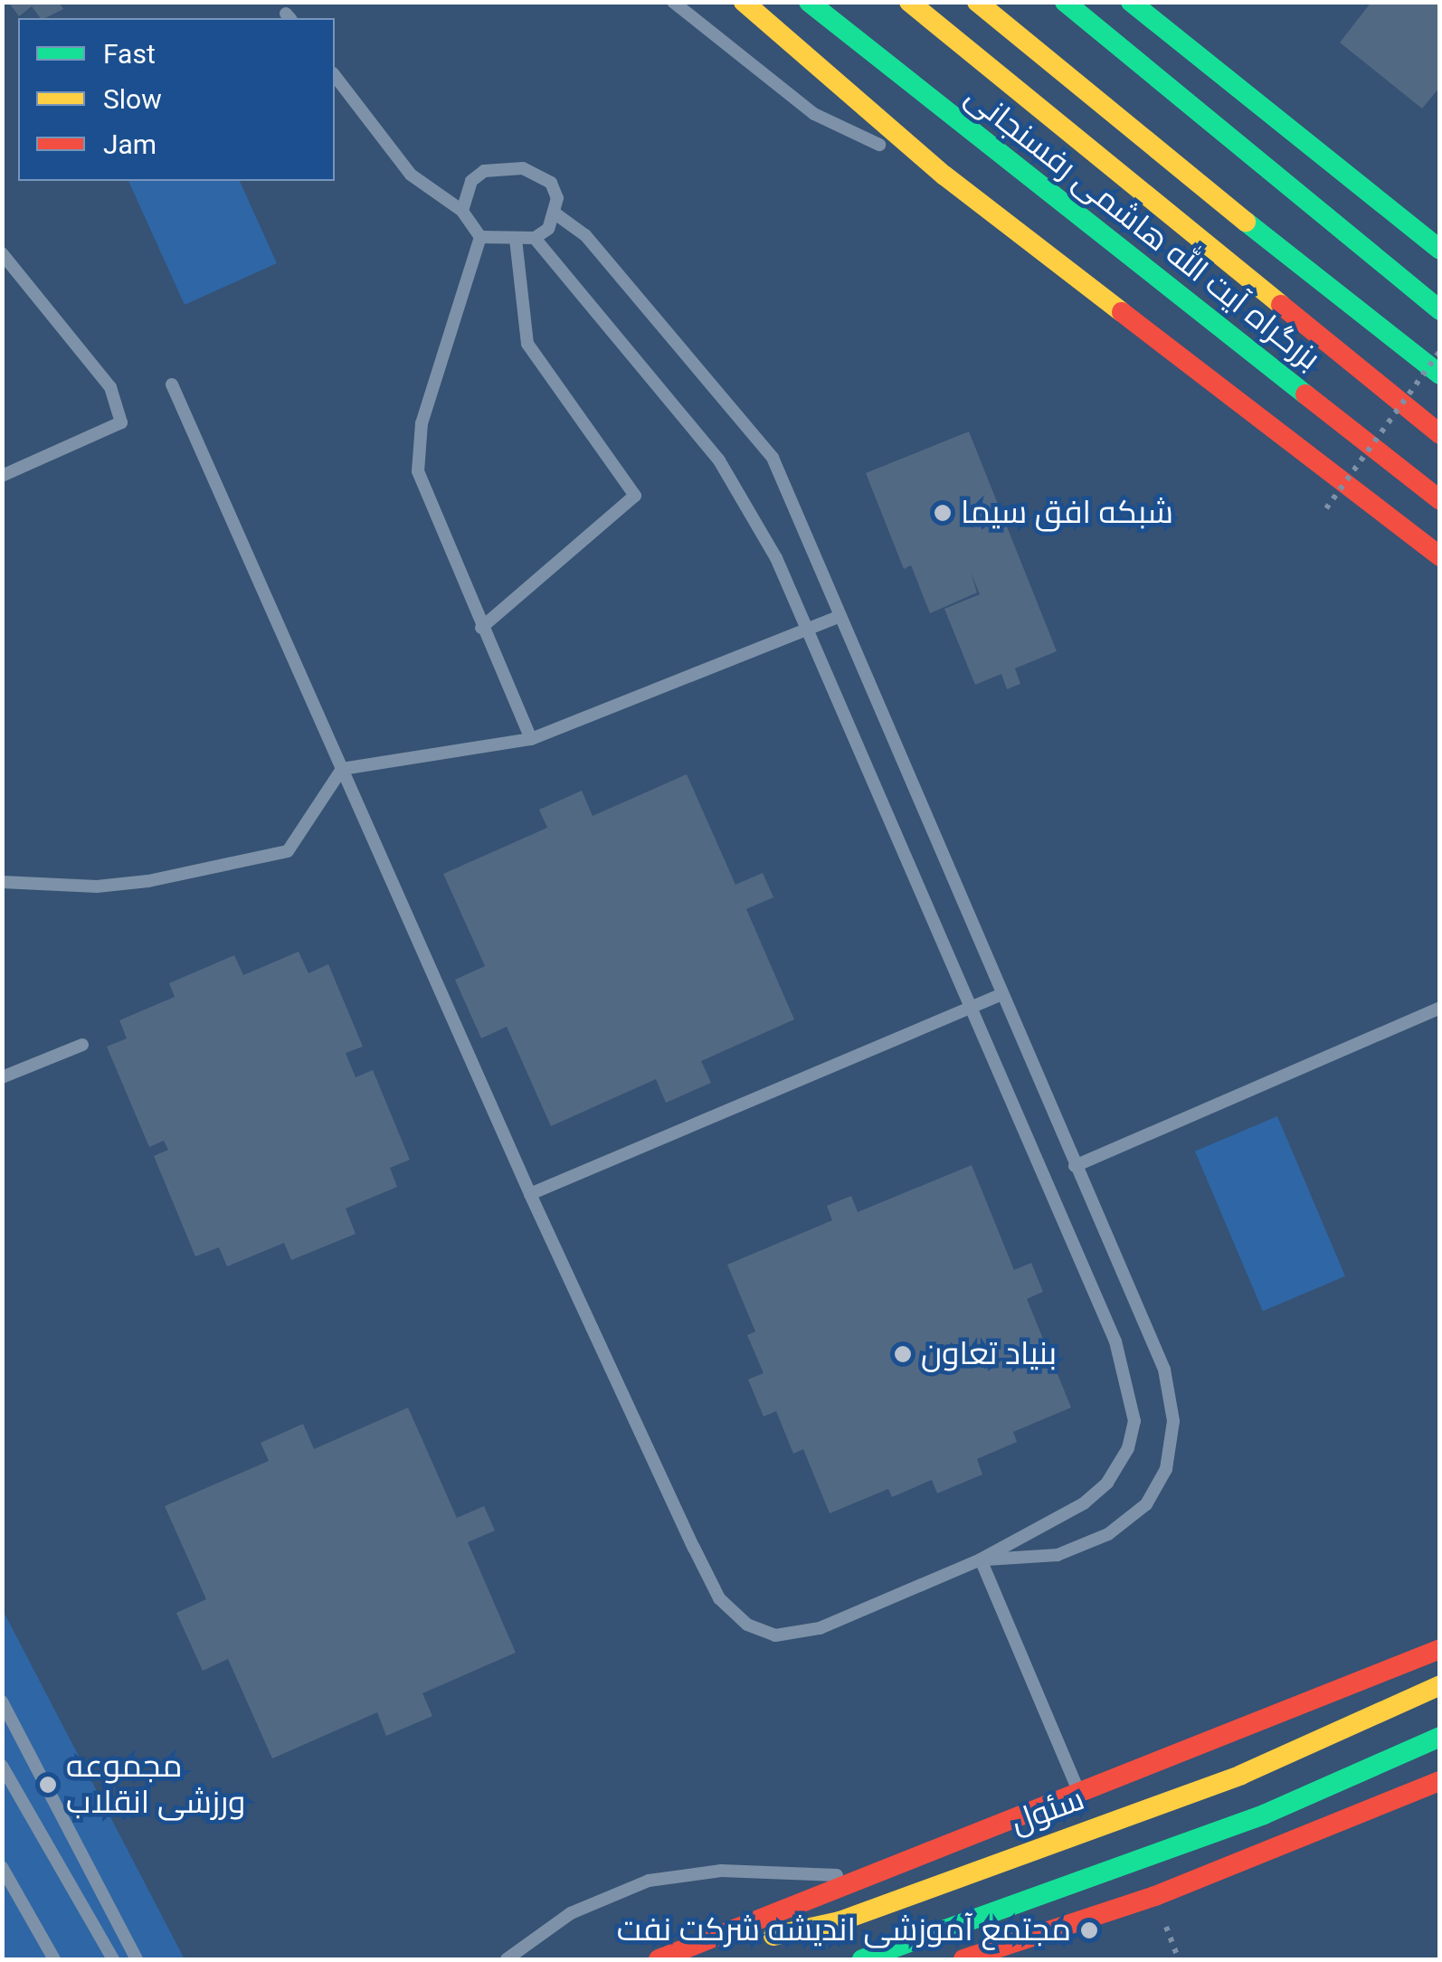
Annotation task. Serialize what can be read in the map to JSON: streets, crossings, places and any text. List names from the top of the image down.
{
  "streets": {
    "main road": ["بزرگراه آیت الله هاشمی رفسنجانی", "سئول"]
  },
  "places": [
    "شبکه افق سیما",
    "بنیاد تعاون",
    "مجموعه ورزشی انقلاب",
    "مجتمع آموزشی اندیشه شرکت نفت"
  ],
  "legend": ["Fast", "Slow", "Jam"]
}
